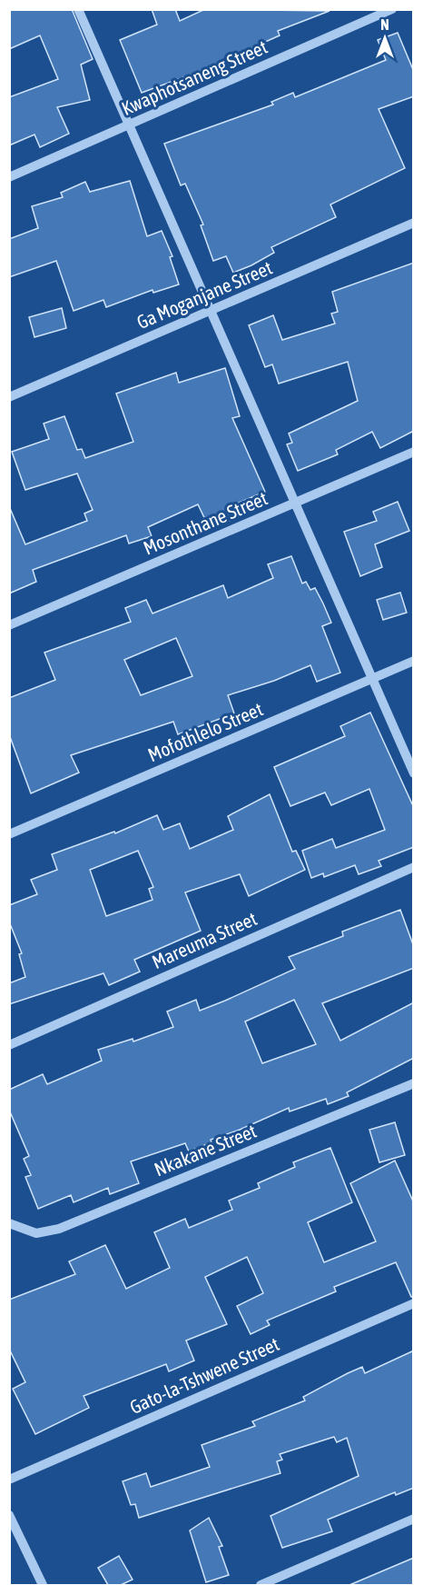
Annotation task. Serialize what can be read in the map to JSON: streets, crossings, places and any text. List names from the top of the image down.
{
  "streets": {
    "street": [
      "Kwaphotsaneng Street",
      "Ga Moganjane Street",
      "Mosonthane Street",
      "Mofothlelo Street",
      "Mareuma Street",
      "Nkakane Street",
      "Gato-la-Tshwene Street"
    ]
  },
  "north": "top"
}
